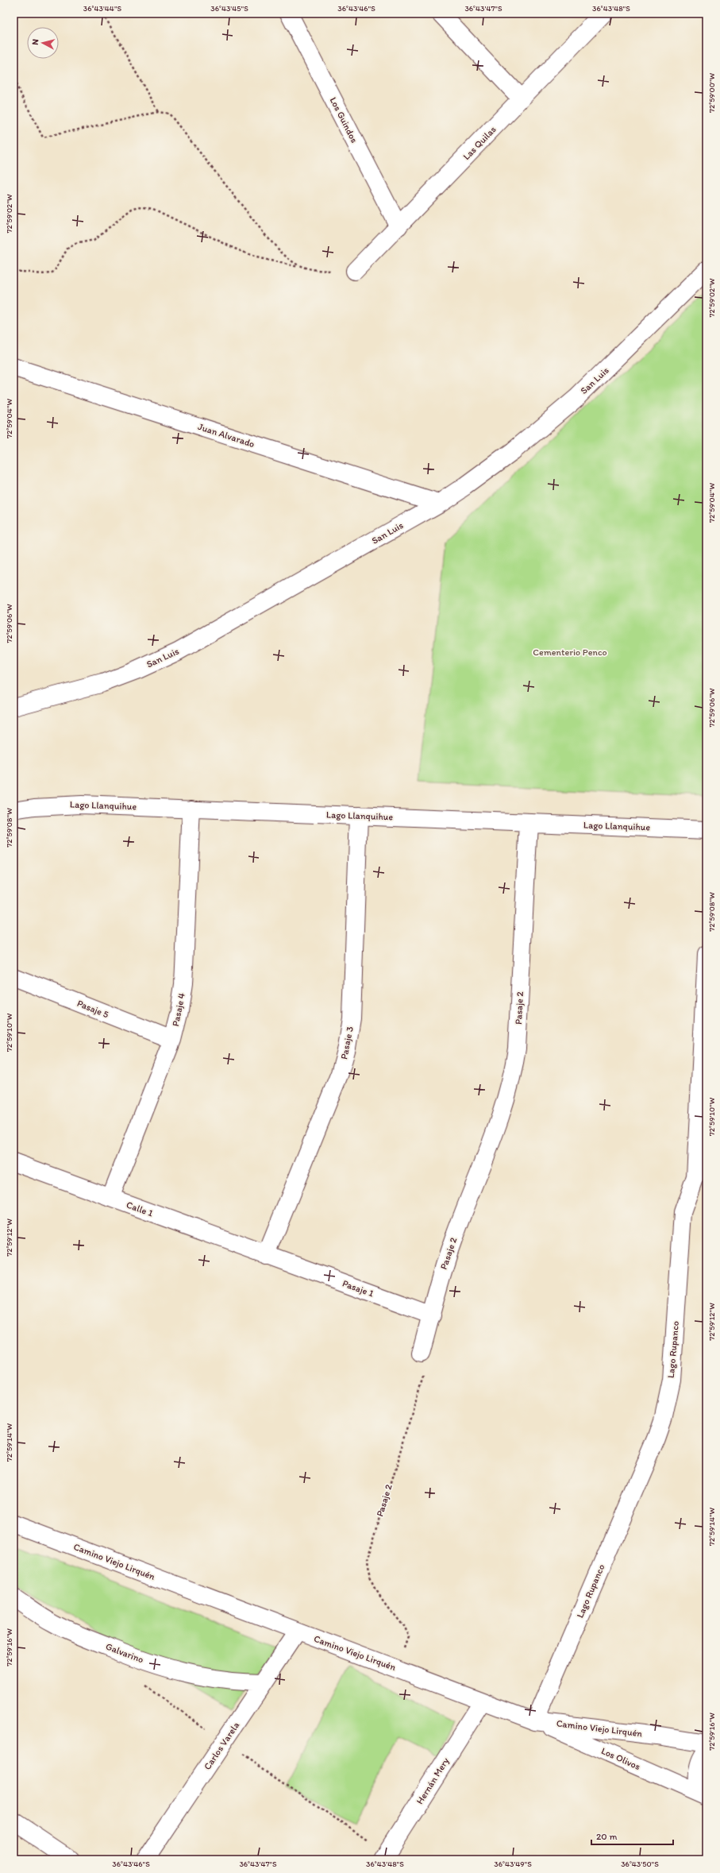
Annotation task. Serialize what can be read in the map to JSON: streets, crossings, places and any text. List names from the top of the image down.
{
  "streets": {
    "street": [
      "Los Guindos",
      "Las Quilas",
      "San Luis",
      "Juan Alvarado",
      "Lago Llanquihue",
      "Pasaje 2",
      "Pasaje 5",
      "Pasaje 4",
      "Pasaje 3",
      "Calle 1",
      "Pasaje 1",
      "Lago Rupanco",
      "Camino Viejo Lirquén",
      "Galvarino",
      "Carlos Varela",
      "Los Olivos",
      "Hernán Mery"
    ]
  },
  "crossings": [
    ["Los Guindos", "Las Quilas"],
    ["San Luis", "Juan Alvarado"],
    ["Lago Llanquihue", "Pasaje 2"],
    ["Lago Llanquihue", "Pasaje 4"],
    ["Lago Llanquihue", "Pasaje 3"],
    ["Pasaje 2", "Pasaje 1"],
    ["Pasaje 2", "Camino Viejo Lirquén"],
    ["Pasaje 5", "Pasaje 4"],
    ["Pasaje 4", "Calle 1"],
    ["Pasaje 3", "Calle 1"],
    ["Pasaje 3", "Pasaje 1"],
    ["Calle 1", "Pasaje 1"],
    ["Lago Rupanco", "Camino Viejo Lirquén"],
    ["Lago Rupanco", "Los Olivos"],
    ["Camino Viejo Lirquén", "Carlos Varela"],
    ["Camino Viejo Lirquén", "Los Olivos"],
    ["Camino Viejo Lirquén", "Hernán Mery"],
    ["Galvarino", "Carlos Varela"]
  ],
  "parks": ["Cementerio Penco"],
  "scale_bar": "20 m",
  "north": "left",
  "coordinates": [
    "36°43'44\"S",
    "36°43'45\"S",
    "36°43'46\"S",
    "36°43'47\"S",
    "36°43'48\"S",
    "72°59'00\"W",
    "72°59'02\"W",
    "72°59'04\"W",
    "72°59'06\"W",
    "72°59'08\"W",
    "72°59'10\"W",
    "72°59'12\"W",
    "72°59'14\"W",
    "72°59'16\"W",
    "36°43'49\"S",
    "36°43'50\"S"
  ]
}
